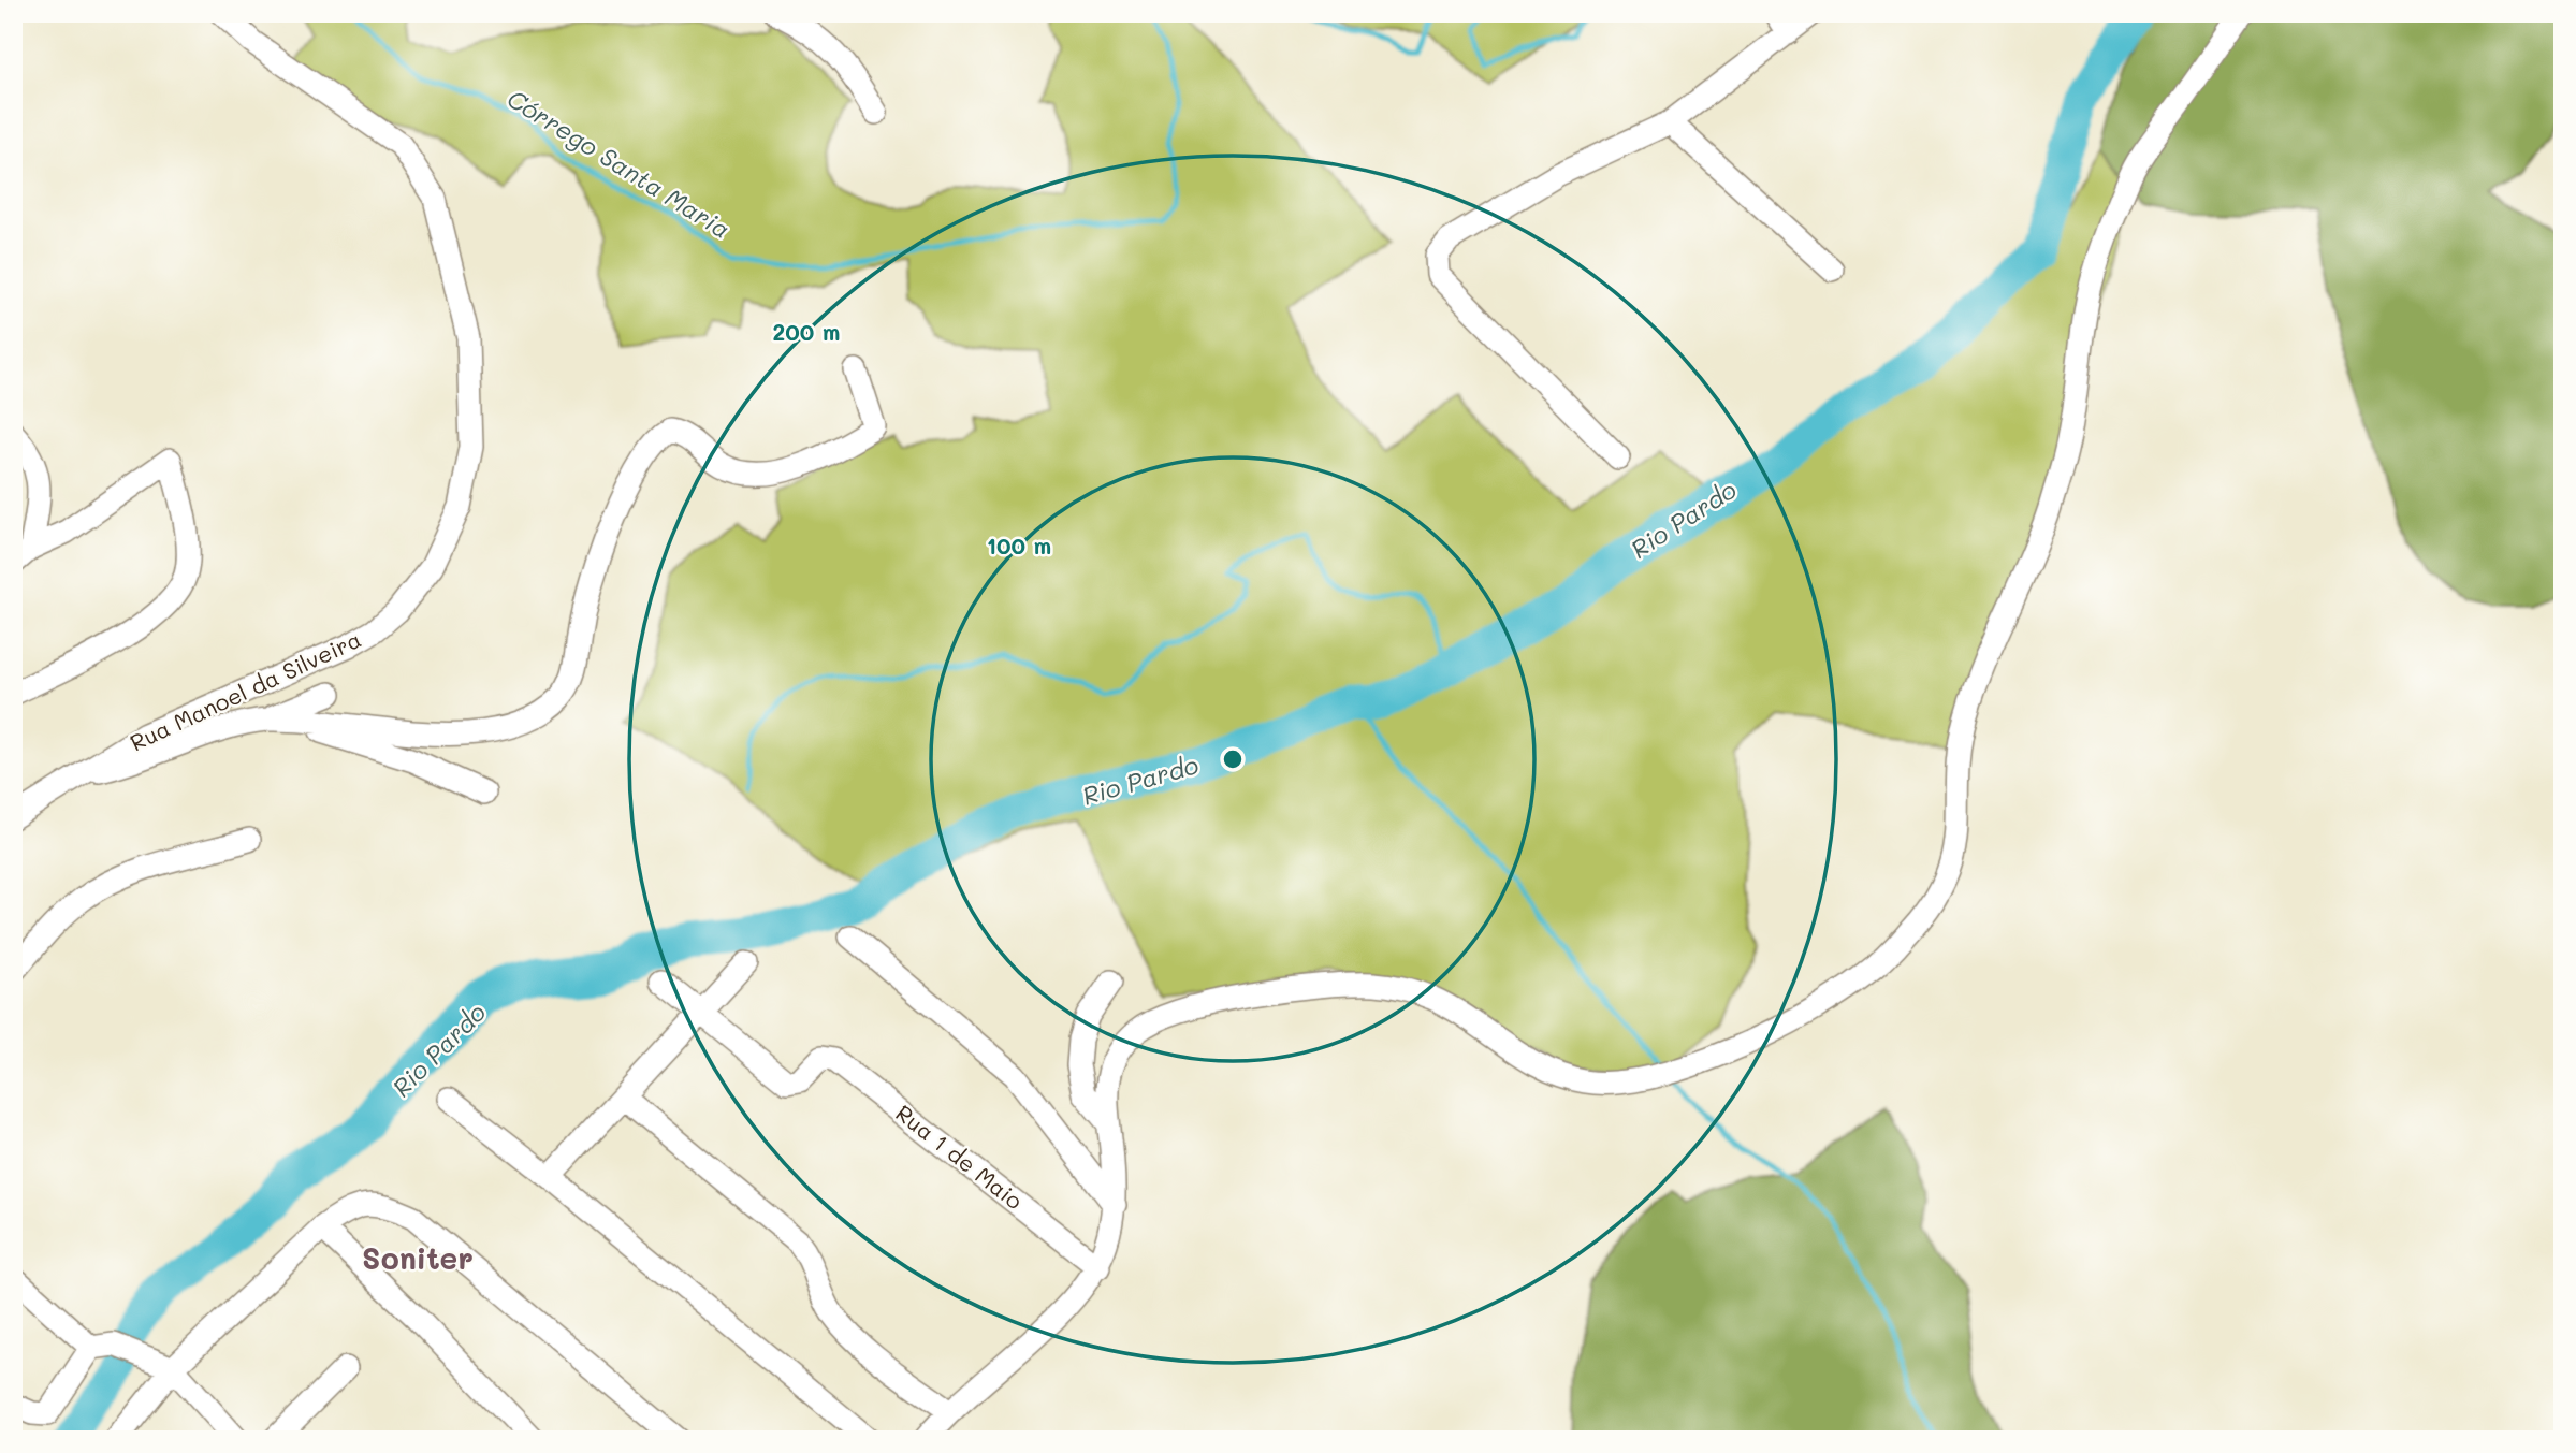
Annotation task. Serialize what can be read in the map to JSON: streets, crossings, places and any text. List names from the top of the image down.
{
  "streets": {
    "street": ["Rua Manoel da Silveira", "Rua 1 de Maio"]
  },
  "districts": ["Soniter"],
  "water": ["Córrego Santa Maria", "Rio Pardo"],
  "rings": ["200 m", "100 m"]
}
